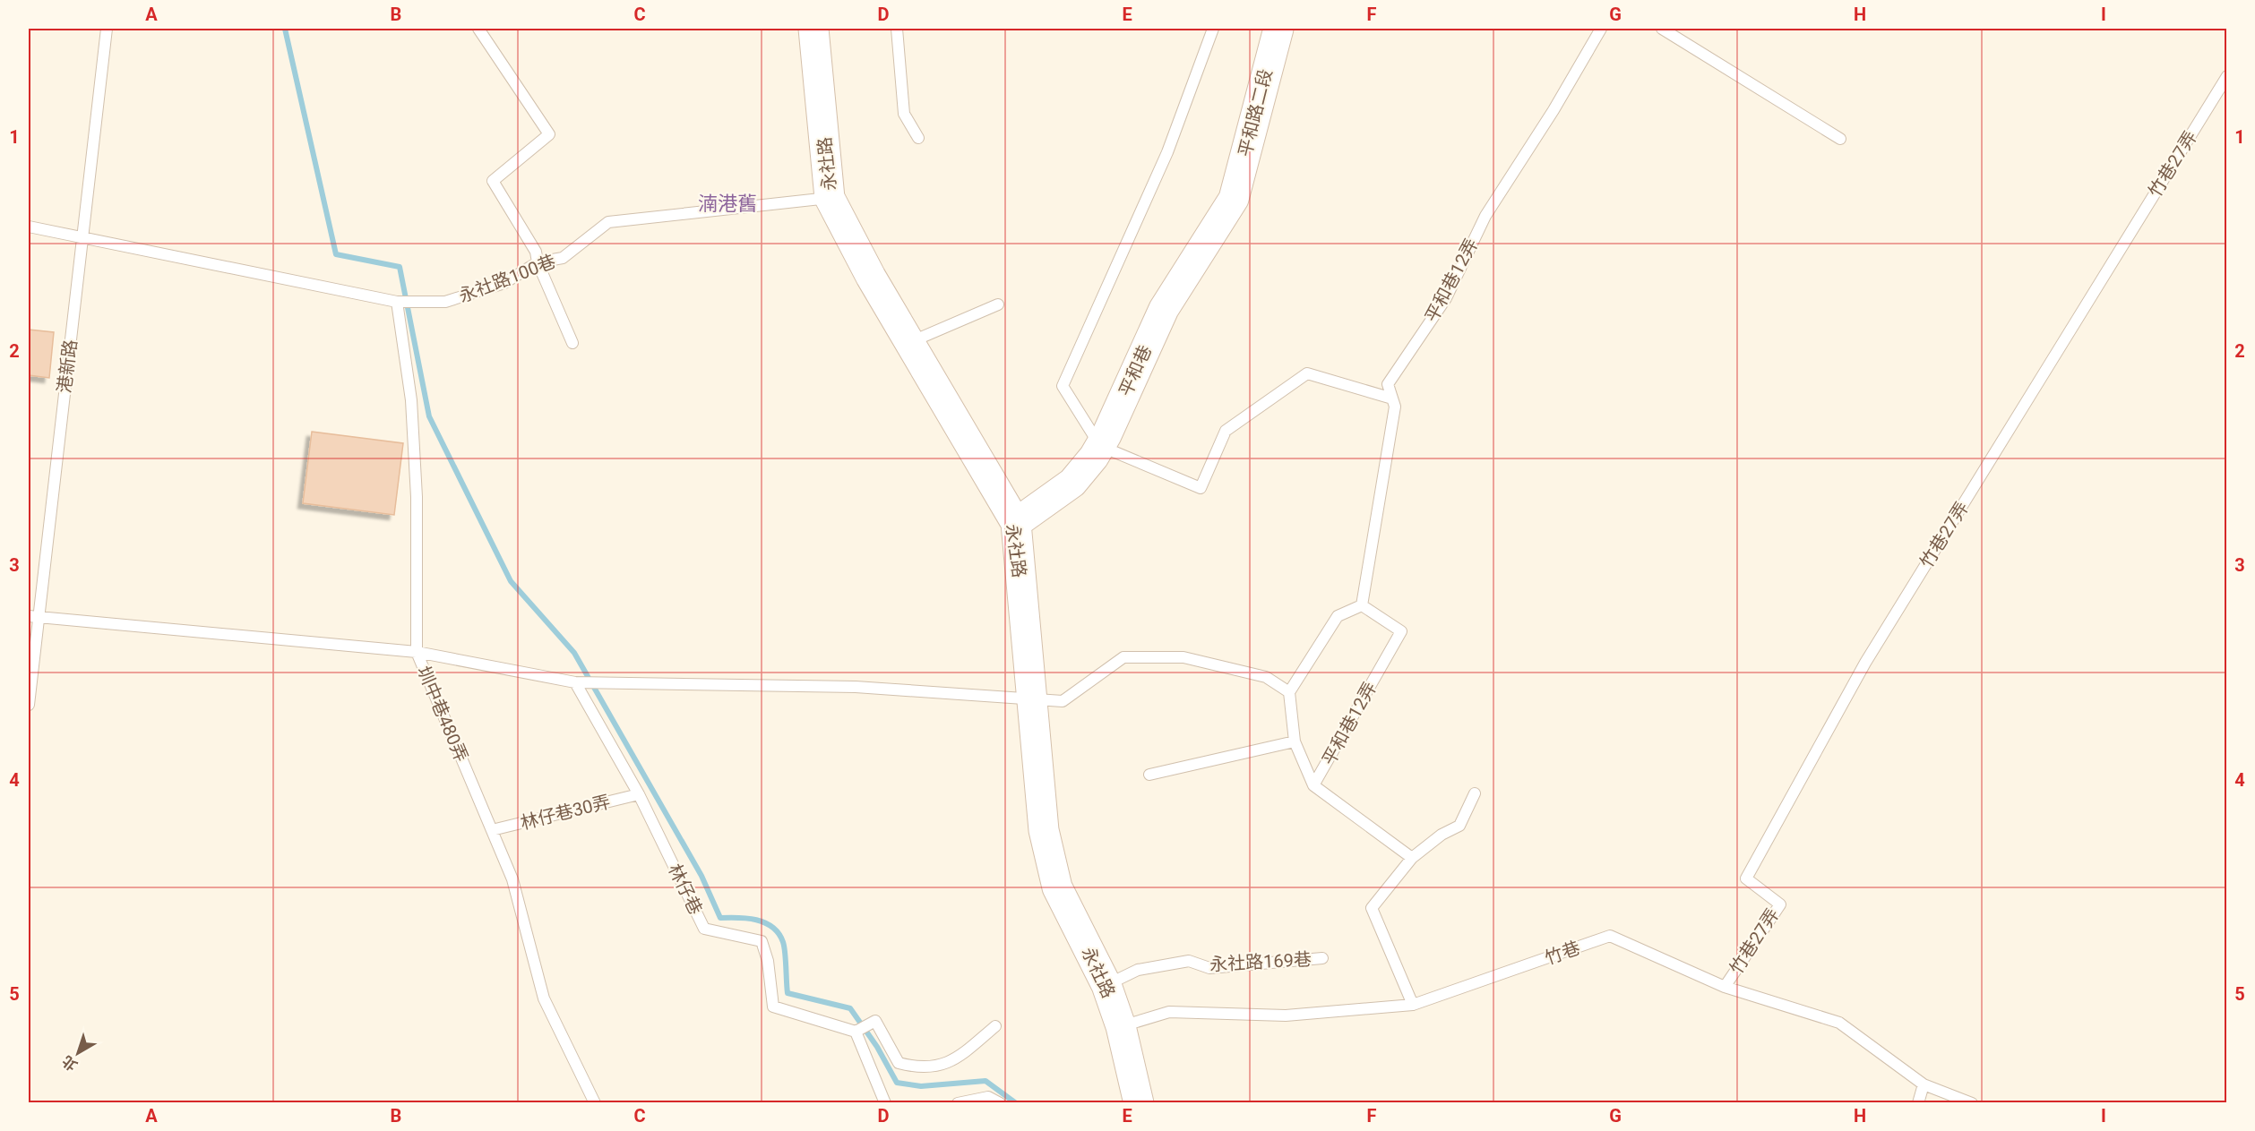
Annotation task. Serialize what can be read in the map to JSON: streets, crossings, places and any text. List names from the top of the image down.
{
  "streets": {
    "street": ["平和路二段", "永社路", "平和巷"],
    "lane": [
      "竹巷27弄",
      "永社路100巷",
      "平和巷12弄",
      "港新路",
      "圳中巷480弄",
      "林仔巷30弄",
      "林仔巷",
      "竹巷",
      "永社路169巷"
    ]
  },
  "crossings": [
    ["平和路二段", "平和巷"],
    ["永社路", "永社路100巷"],
    ["永社路", "平和巷"],
    ["永社路", "竹巷"],
    ["永社路", "永社路169巷"],
    ["竹巷27弄", "竹巷"],
    ["永社路100巷", "港新路"],
    ["永社路100巷", "圳中巷480弄"],
    ["圳中巷480弄", "林仔巷30弄"],
    ["林仔巷30弄", "林仔巷"]
  ],
  "districts": ["湳港舊"],
  "north": "bottom left",
  "grid": {
    "columns": [
      "A",
      "B",
      "C",
      "D",
      "E",
      "F",
      "G",
      "H",
      "I"
    ],
    "rows": [
      "1",
      "2",
      "3",
      "4",
      "5"
    ]
  }
}
